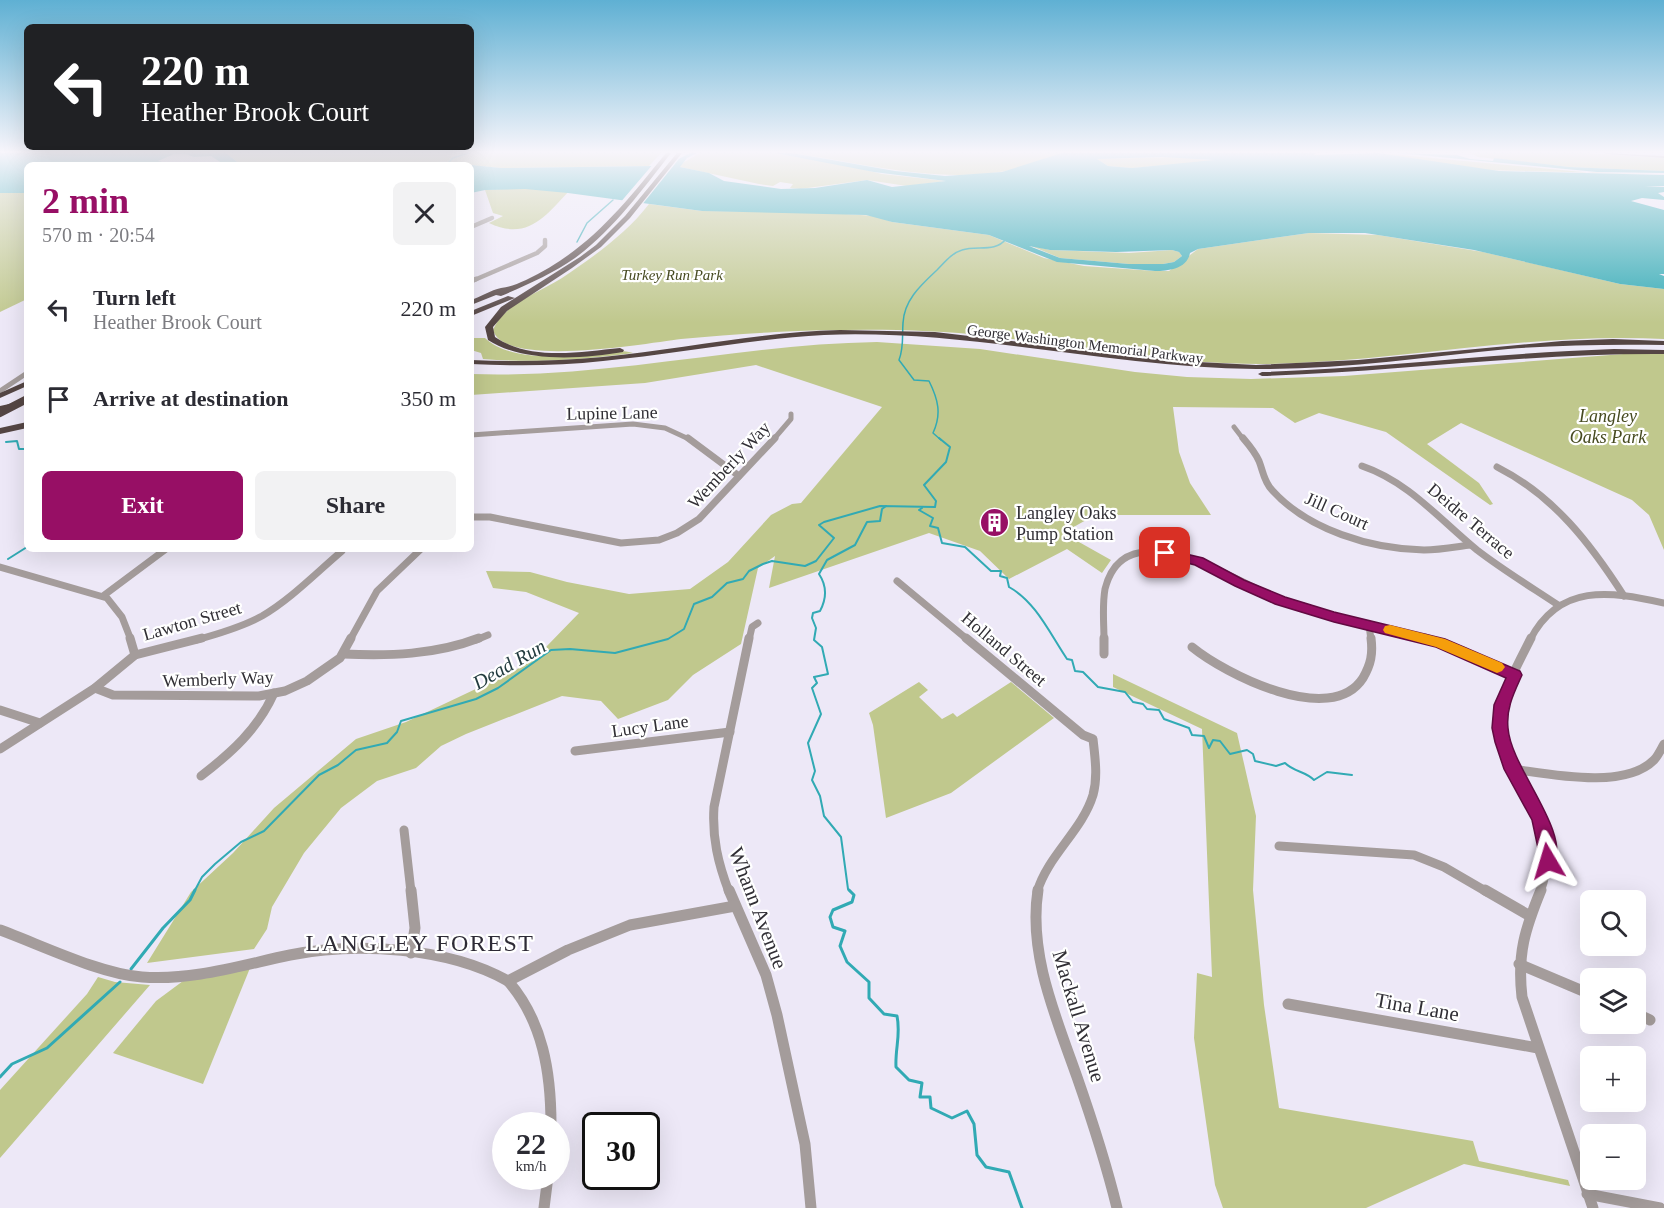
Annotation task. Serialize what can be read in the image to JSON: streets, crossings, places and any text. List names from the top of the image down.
{
  "streets": {
    "highway": ["George Washington Memorial Parkway"],
    "street": [
      "Lupine Lane",
      "Wemberly Way",
      "Jill Court",
      "Deidre Terrace",
      "Lawton Street",
      "Holland Street",
      "Lucy Lane",
      "Whann Avenue",
      "Tina Lane",
      "Mackall Avenue"
    ]
  },
  "crossings": [
    ["Lupine Lane", "Wemberly Way"],
    ["Wemberly Way", "Lawton Street"],
    ["Jill Court", "Deidre Terrace"],
    ["Holland Street", "Mackall Avenue"],
    ["Lucy Lane", "Whann Avenue"]
  ],
  "districts": ["LANGLEY FOREST"],
  "water": ["Dead Run"],
  "parks": ["Turkey Run Park", "Langley Oaks Park"],
  "places": {
    "building": ["Langley Oaks Pump Station"]
  },
  "page": {
    "turn": ["220 m", "Heather Brook Court"],
    "heading": ["2 min", "570 m · 20:54"],
    "list": [
      {
        "name": "Turn left",
        "note": "Heather Brook Court",
        "value": "220 m"
      },
      {
        "name": "Arrive at destination",
        "value": "350 m"
      }
    ],
    "buttons": ["Exit", "Share"],
    "map_buttons": ["+", "−"],
    "speed": "22 km/h",
    "limit": "30"
  }
}
